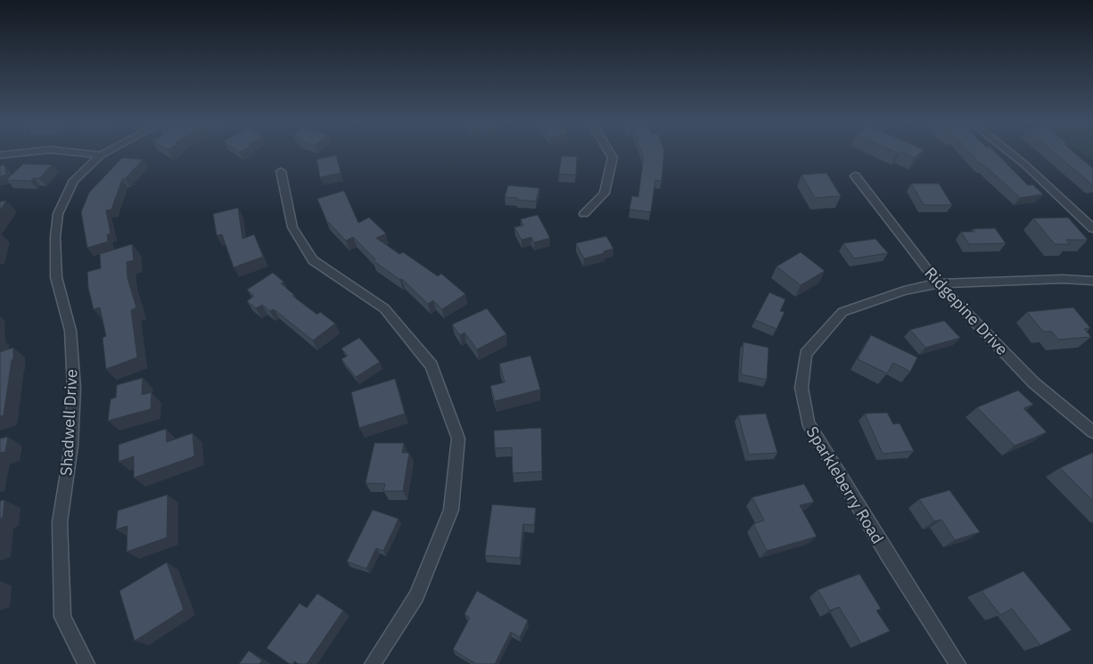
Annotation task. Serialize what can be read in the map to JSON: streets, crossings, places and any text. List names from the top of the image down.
{
  "streets": {
    "street": ["Ridgepine Drive", "Shadwell Drive", "Sparkleberry Road"]
  },
  "crossings": [
    ["Ridgepine Drive", "Sparkleberry Road"]
  ]
}
